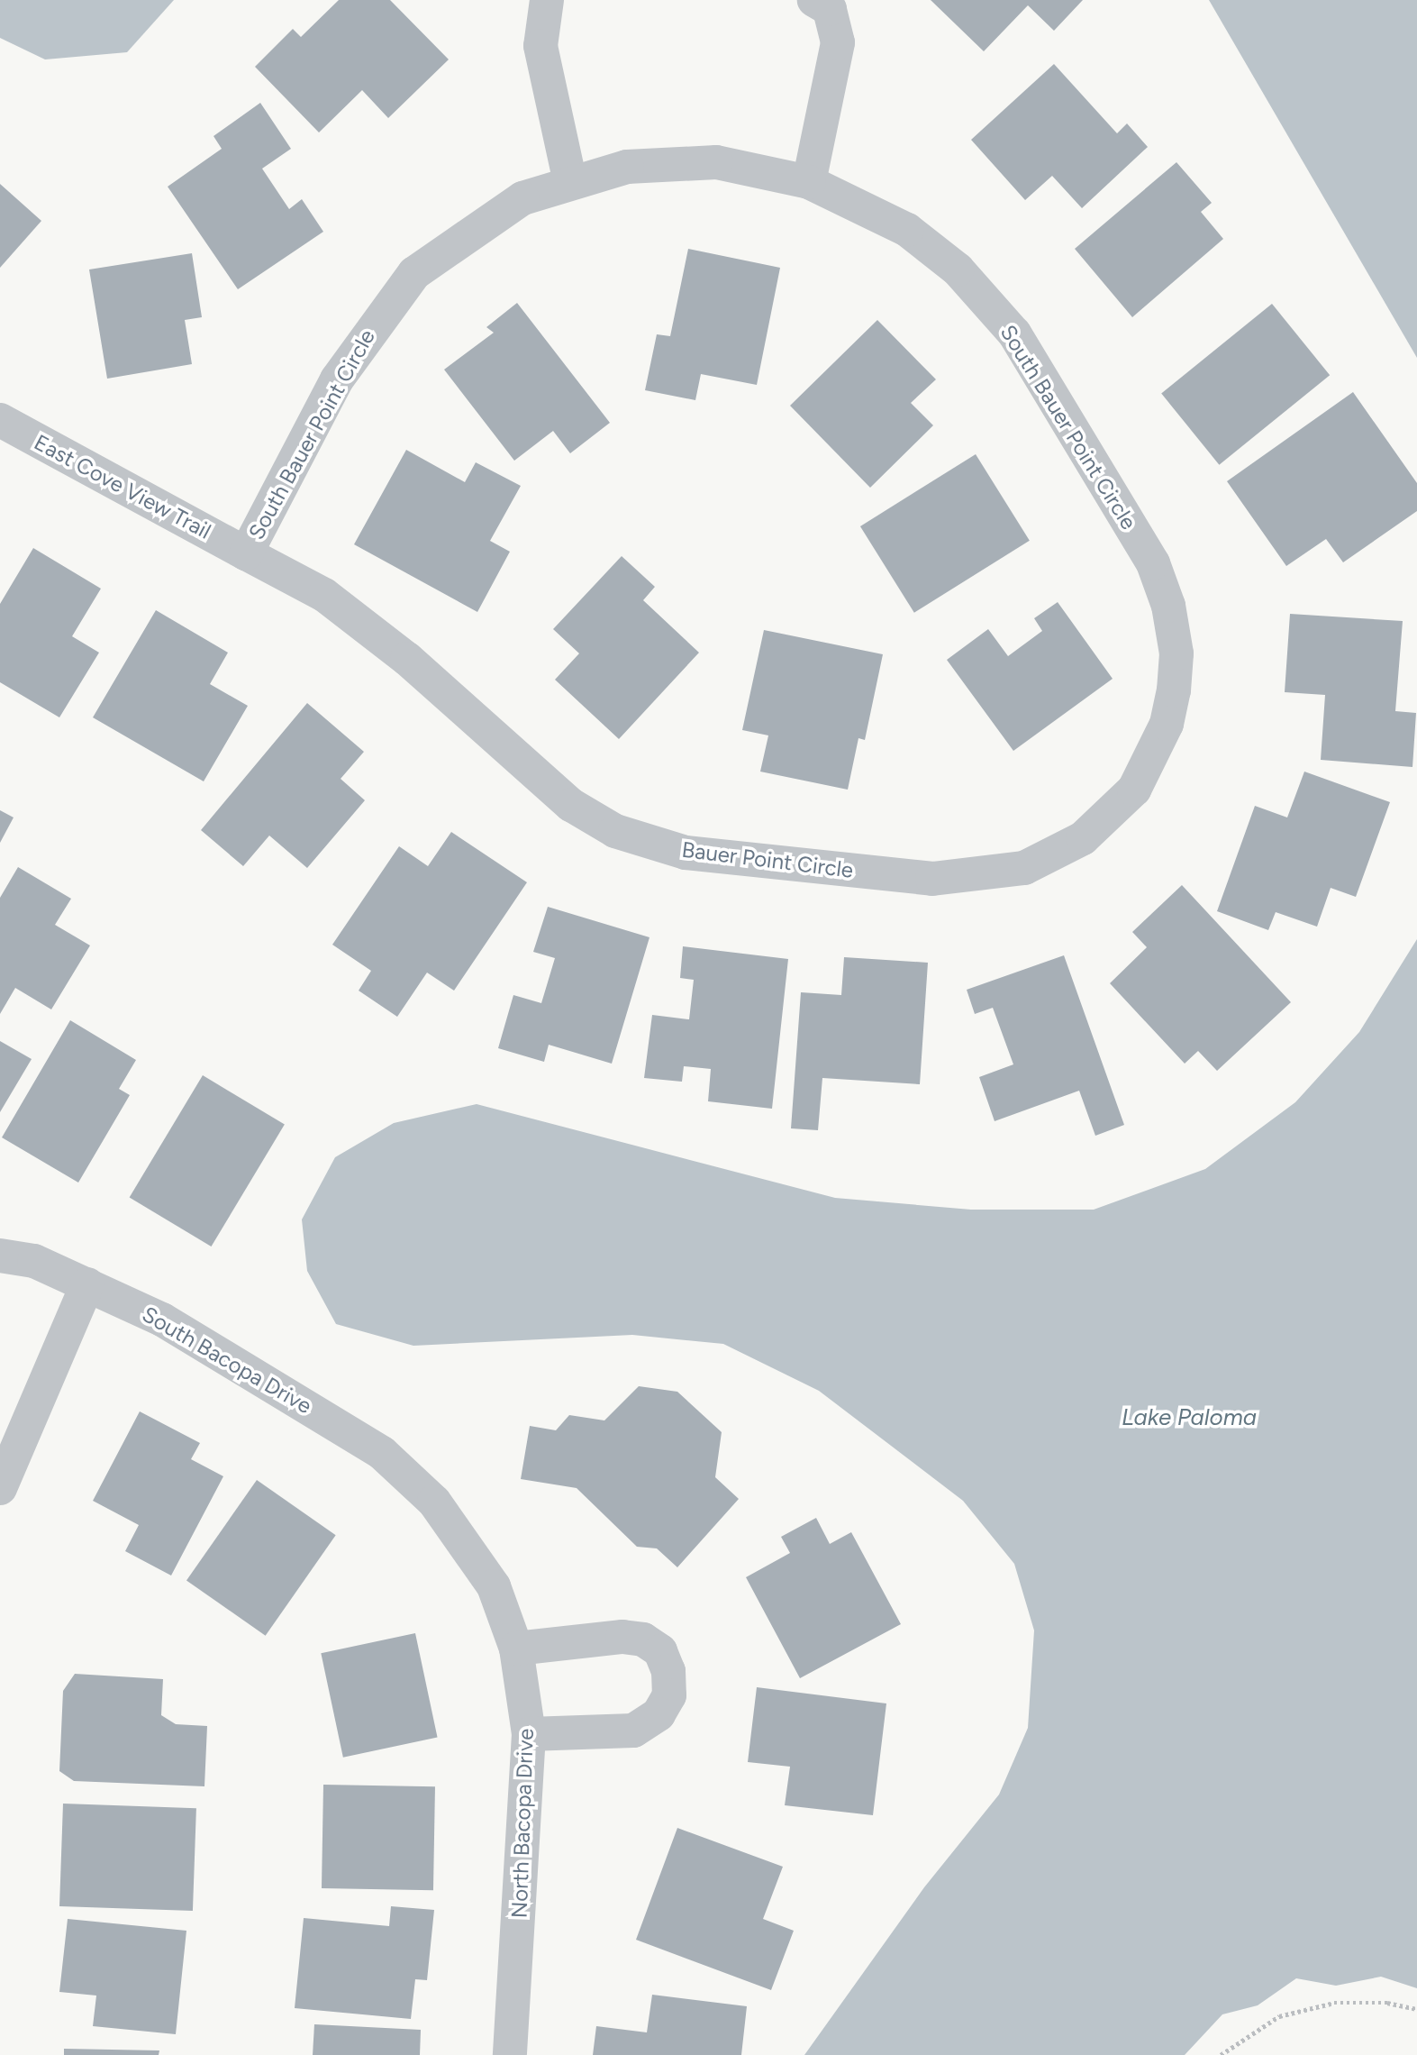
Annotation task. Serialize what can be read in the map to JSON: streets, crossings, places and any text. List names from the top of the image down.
{
  "streets": {
    "street": [
      "South Bauer Point Circle",
      "East Cove View Trail",
      "Bauer Point Circle",
      "South Bacopa Drive",
      "North Bacopa Drive"
    ]
  },
  "crossings": [
    ["South Bauer Point Circle", "East Cove View Trail"],
    ["South Bauer Point Circle", "Bauer Point Circle"],
    ["East Cove View Trail", "Bauer Point Circle"],
    ["South Bacopa Drive", "North Bacopa Drive"]
  ],
  "water": ["Lake Paloma"]
}
